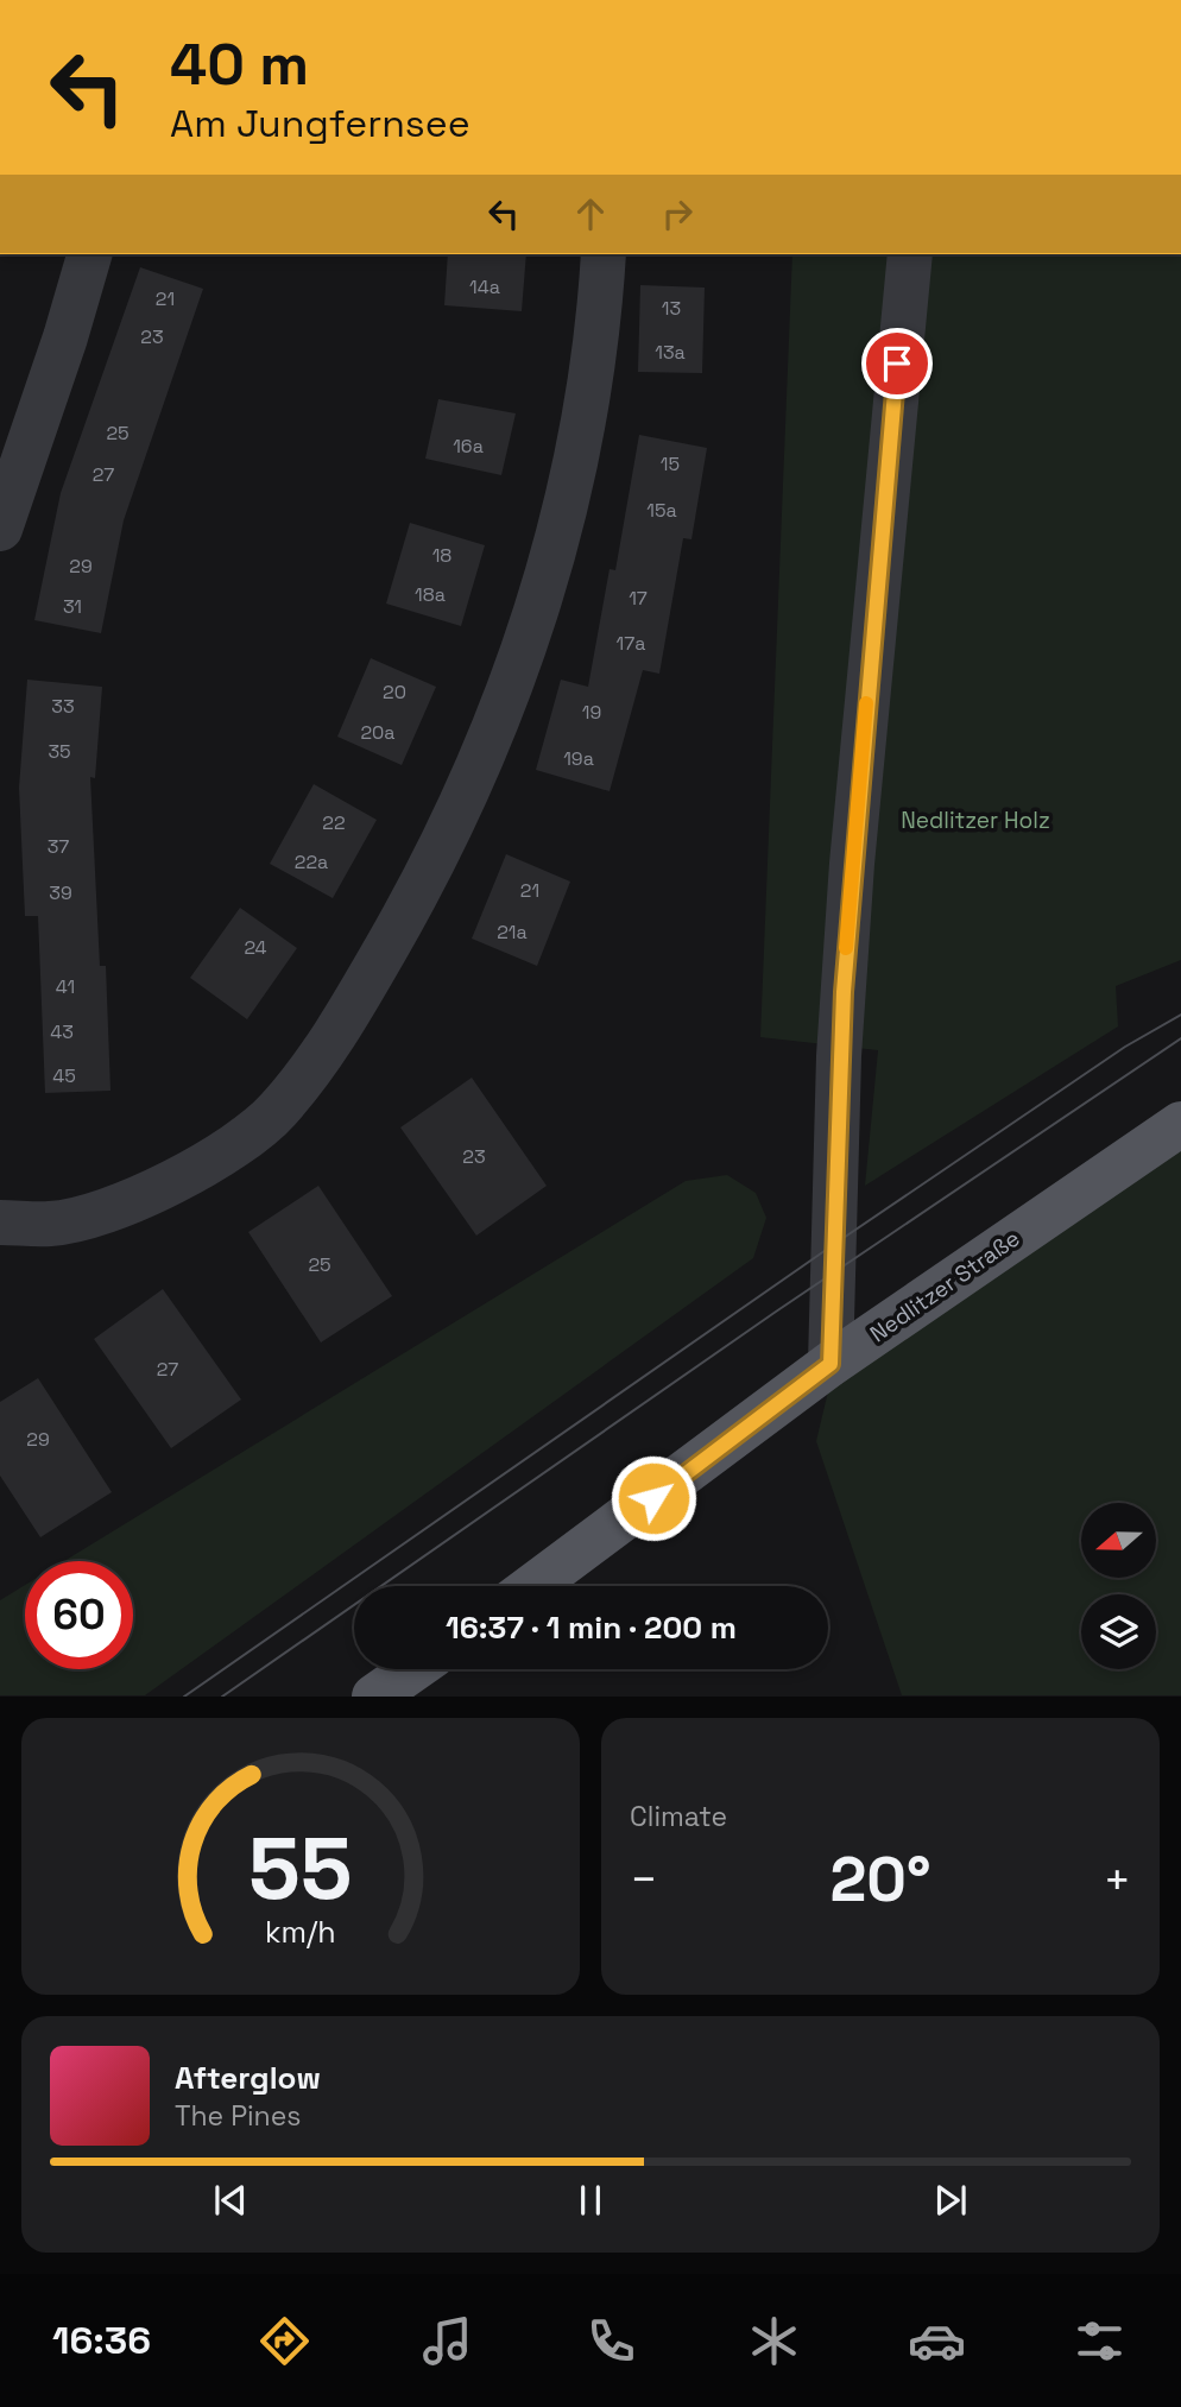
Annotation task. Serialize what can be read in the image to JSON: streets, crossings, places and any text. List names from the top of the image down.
{
  "streets": {
    "main road": ["Nedlitzer Straße"]
  },
  "parks": ["Nedlitzer Holz"],
  "house_numbers": [
    "14a",
    "21",
    "13",
    "23",
    "13a",
    "25",
    "16a",
    "15",
    "27",
    "15a",
    "18",
    "29",
    "18a",
    "17",
    "31",
    "17a",
    "20",
    "33",
    "19",
    "20a",
    "35",
    "19a",
    "22",
    "37",
    "22a",
    "21",
    "39",
    "21a",
    "24",
    "41",
    "43",
    "45",
    "23",
    "25",
    "27",
    "29"
  ],
  "north": "left",
  "page": {
    "turn": ["40 m", "Am Jungfernsee"],
    "limit": "60",
    "trip": "16:37 · 1 min · 200 m",
    "tile": "Climate",
    "heat": ["−", "20°", "+"],
    "song": ["Afterglow", "The Pines"],
    "tabs": "16:36",
    "gauge": ["55", "km/h"]
  }
}
